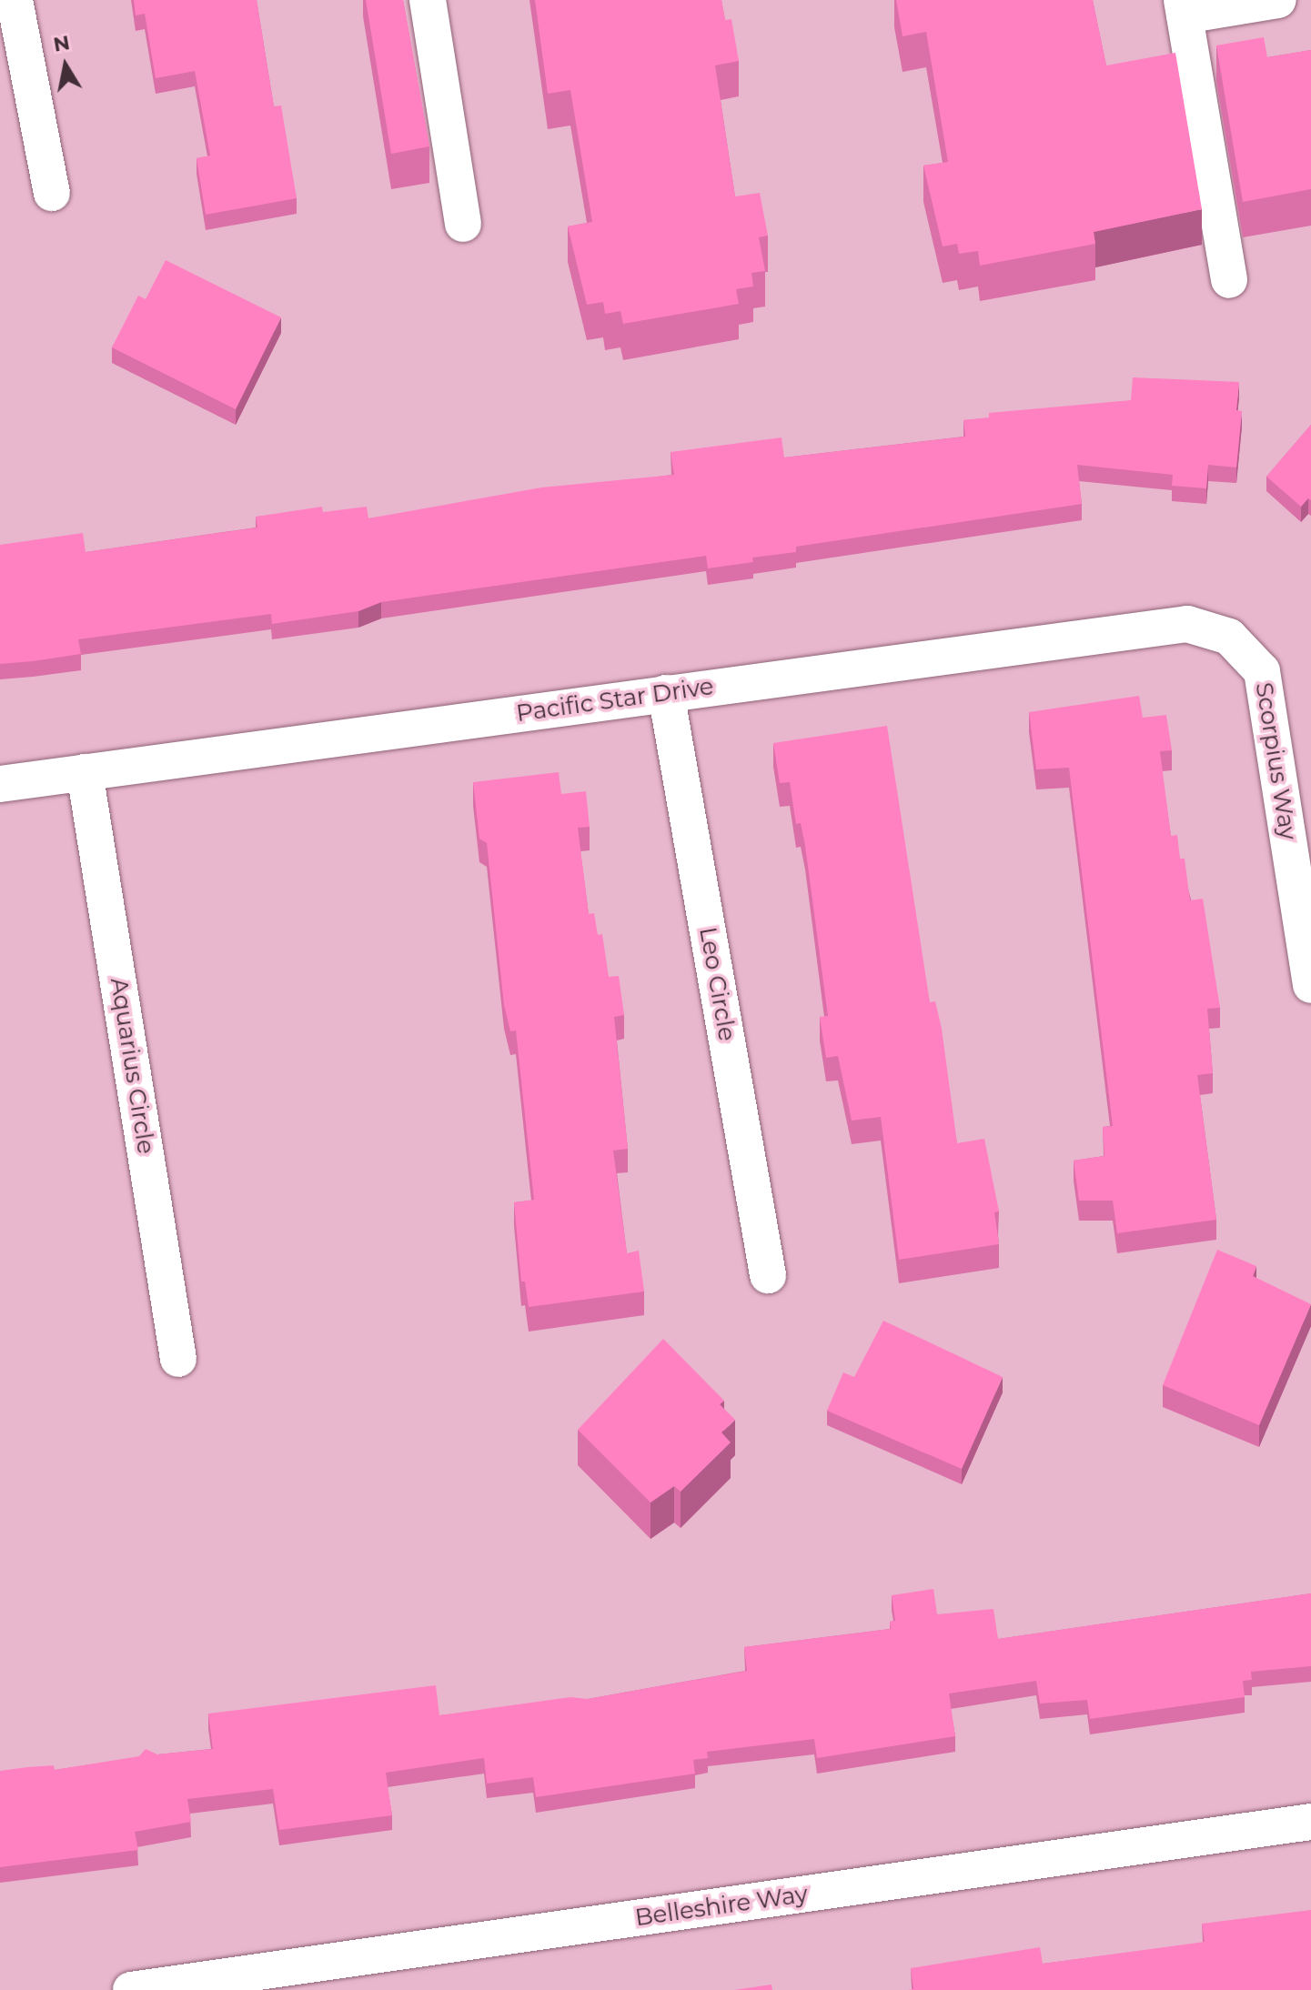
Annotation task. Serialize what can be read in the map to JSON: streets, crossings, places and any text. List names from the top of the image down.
{
  "streets": {
    "street": [
      "Pacific Star Drive",
      "Scorpius Way",
      "Leo Circle",
      "Aquarius Circle",
      "Belleshire Way"
    ]
  },
  "crossings": [
    ["Pacific Star Drive", "Scorpius Way"],
    ["Pacific Star Drive", "Leo Circle"],
    ["Pacific Star Drive", "Aquarius Circle"]
  ],
  "north": "top"
}
